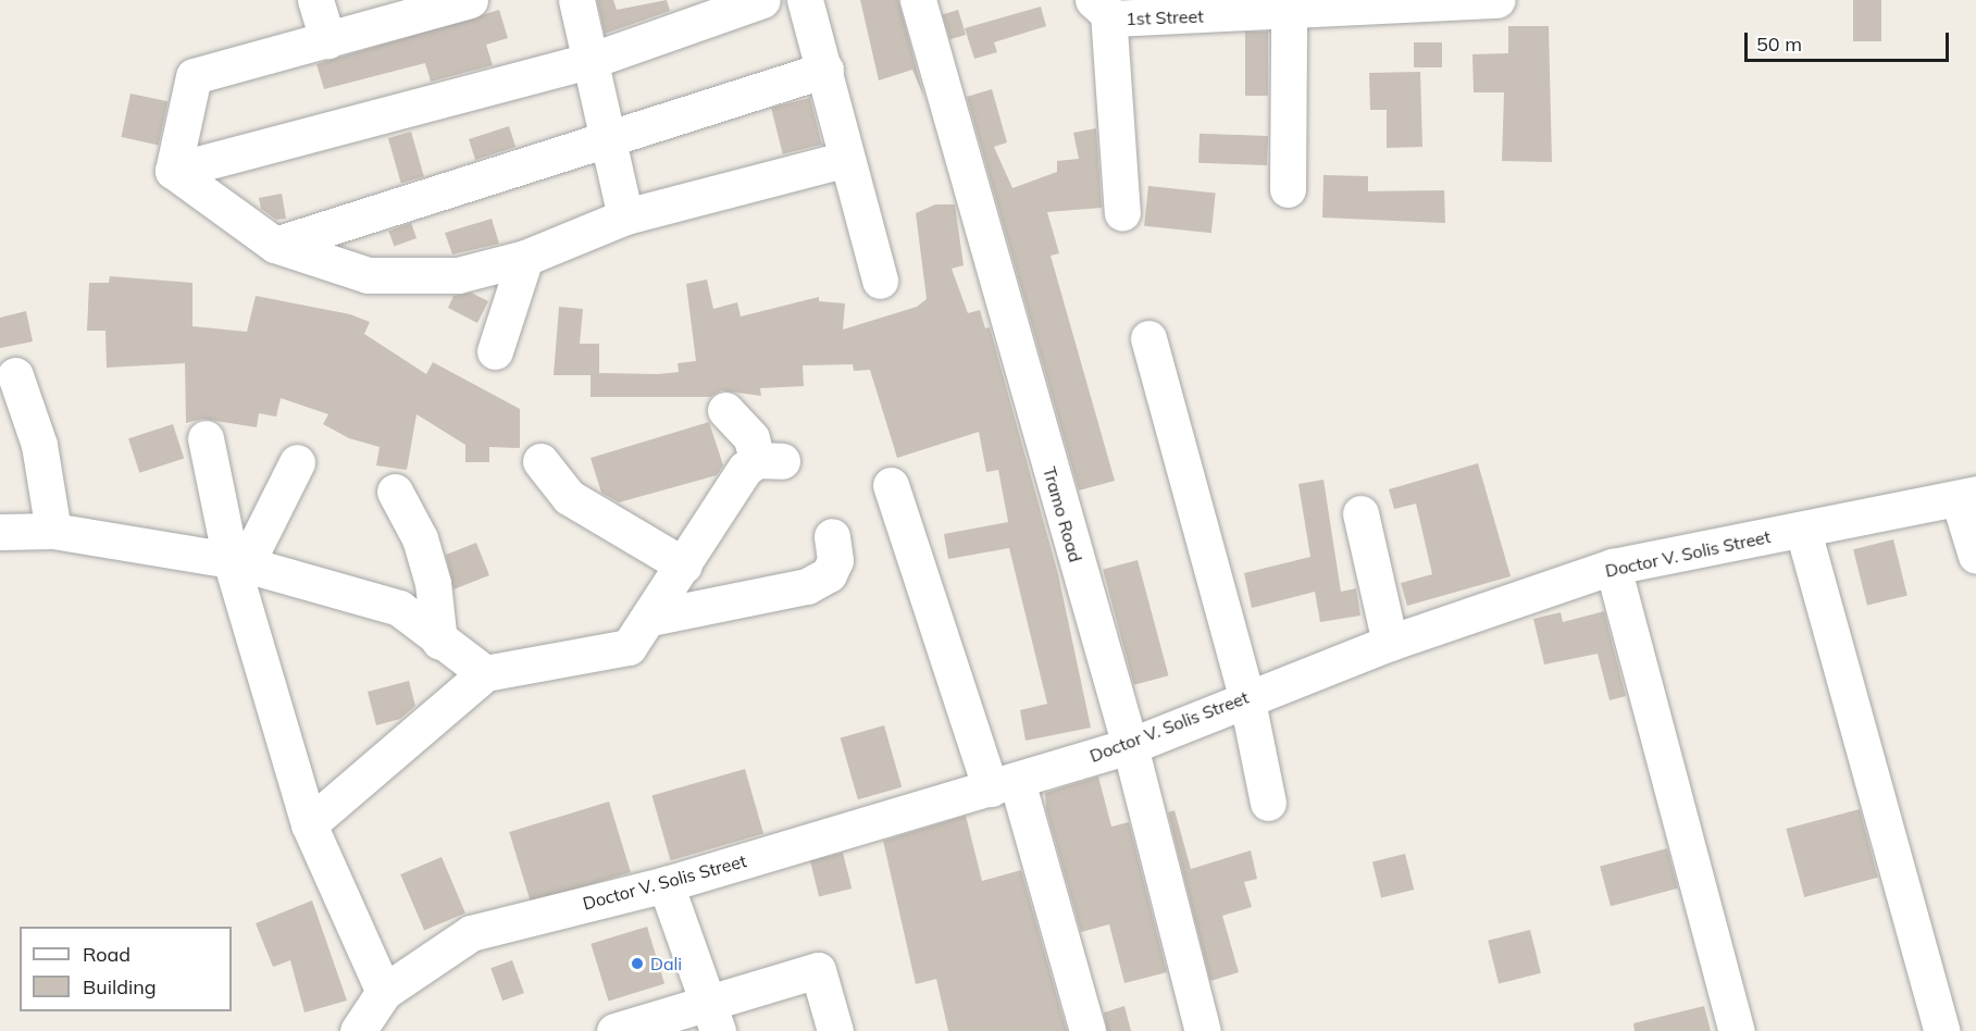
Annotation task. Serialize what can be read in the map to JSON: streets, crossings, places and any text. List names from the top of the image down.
{
  "streets": {
    "street": ["1st Street", "Tramo Road", "Doctor V. Solis Street"]
  },
  "crossings": [
    ["Tramo Road", "Doctor V. Solis Street"]
  ],
  "places": ["Dali"],
  "legend": ["Road", "Building"],
  "scale_bar": "50 m"
}
